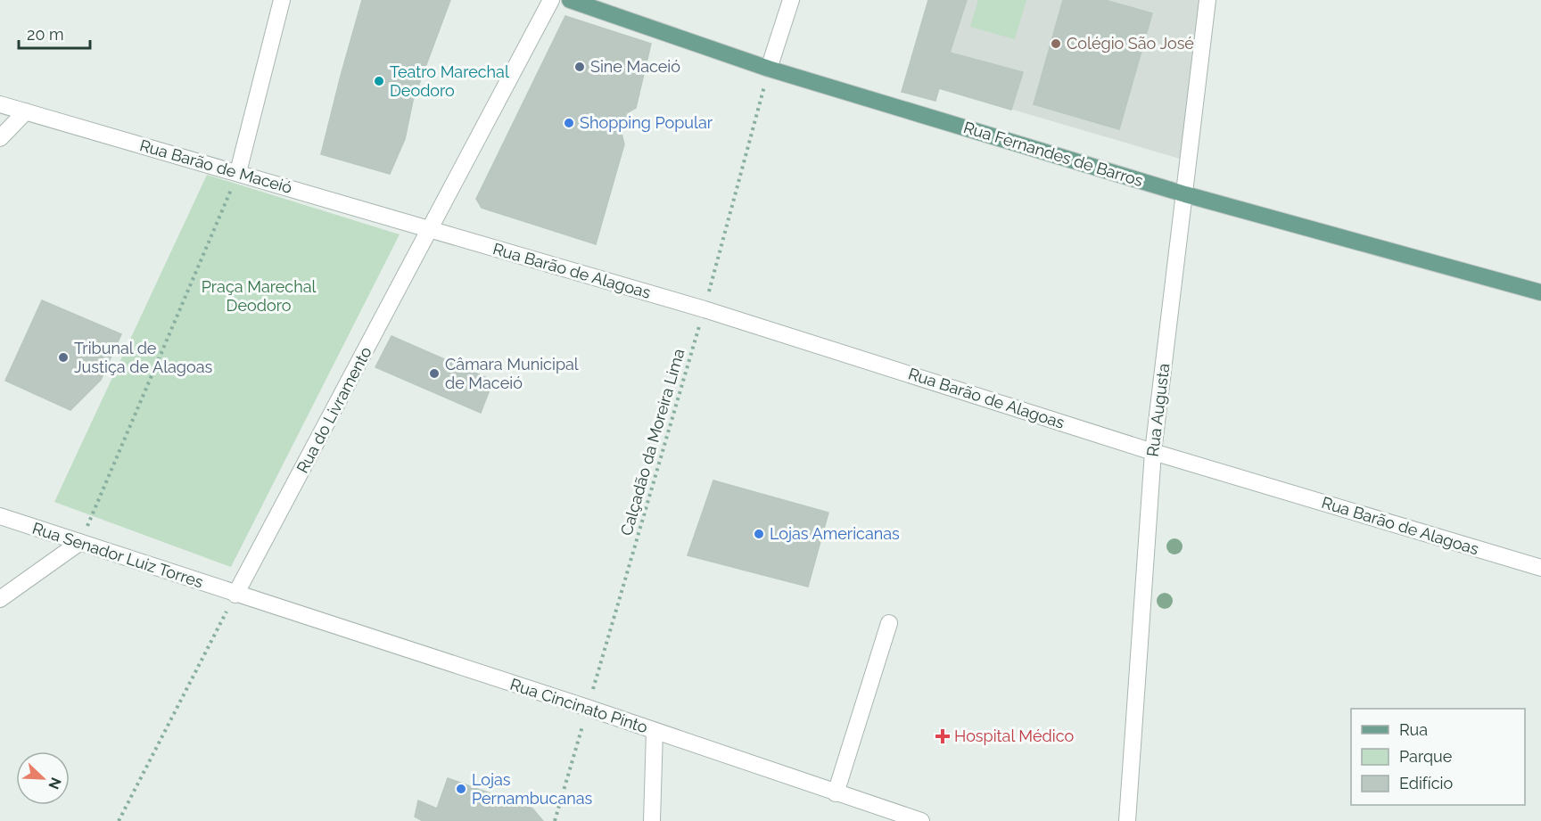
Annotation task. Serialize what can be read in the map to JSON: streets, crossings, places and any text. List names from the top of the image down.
{
  "streets": {
    "main road": ["Rua Fernandes de Barros"],
    "street": [
      "Rua Barão de Maceió",
      "Rua Barão de Alagoas",
      "Rua do Livramento",
      "Rua Augusta",
      "Rua Senador Luiz Torres",
      "Rua Cincinato Pinto"
    ],
    "path": ["Calçadão da Moreira Lima"]
  },
  "crossings": [
    ["Rua Fernandes de Barros", "Rua Augusta"],
    ["Rua Fernandes de Barros", "Calçadão da Moreira Lima"],
    ["Rua Barão de Maceió", "Rua Barão de Alagoas"],
    ["Rua Barão de Maceió", "Rua do Livramento"],
    ["Rua Barão de Alagoas", "Rua do Livramento"],
    ["Rua Barão de Alagoas", "Rua Augusta"],
    ["Rua Barão de Alagoas", "Calçadão da Moreira Lima"],
    ["Rua do Livramento", "Rua Senador Luiz Torres"],
    ["Rua do Livramento", "Rua Cincinato Pinto"],
    ["Calçadão da Moreira Lima", "Rua Cincinato Pinto"],
    ["Rua Senador Luiz Torres", "Rua Cincinato Pinto"]
  ],
  "parks": ["Praça Marechal Deodoro"],
  "places": {
    "other": [
      "Colégio São José",
      "Sine Maceió",
      "Teatro Marechal Deodoro",
      "Shopping Popular",
      "Tribunal de Justiça de Alagoas",
      "Câmara Municipal de Maceió",
      "Lojas Americanas",
      "Lojas Pernambucanas"
    ],
    "health": ["Hospital Médico"]
  },
  "legend": ["Rua", "Parque", "Edifício"],
  "scale_bar": "20 m",
  "north": "bottom right"
}
